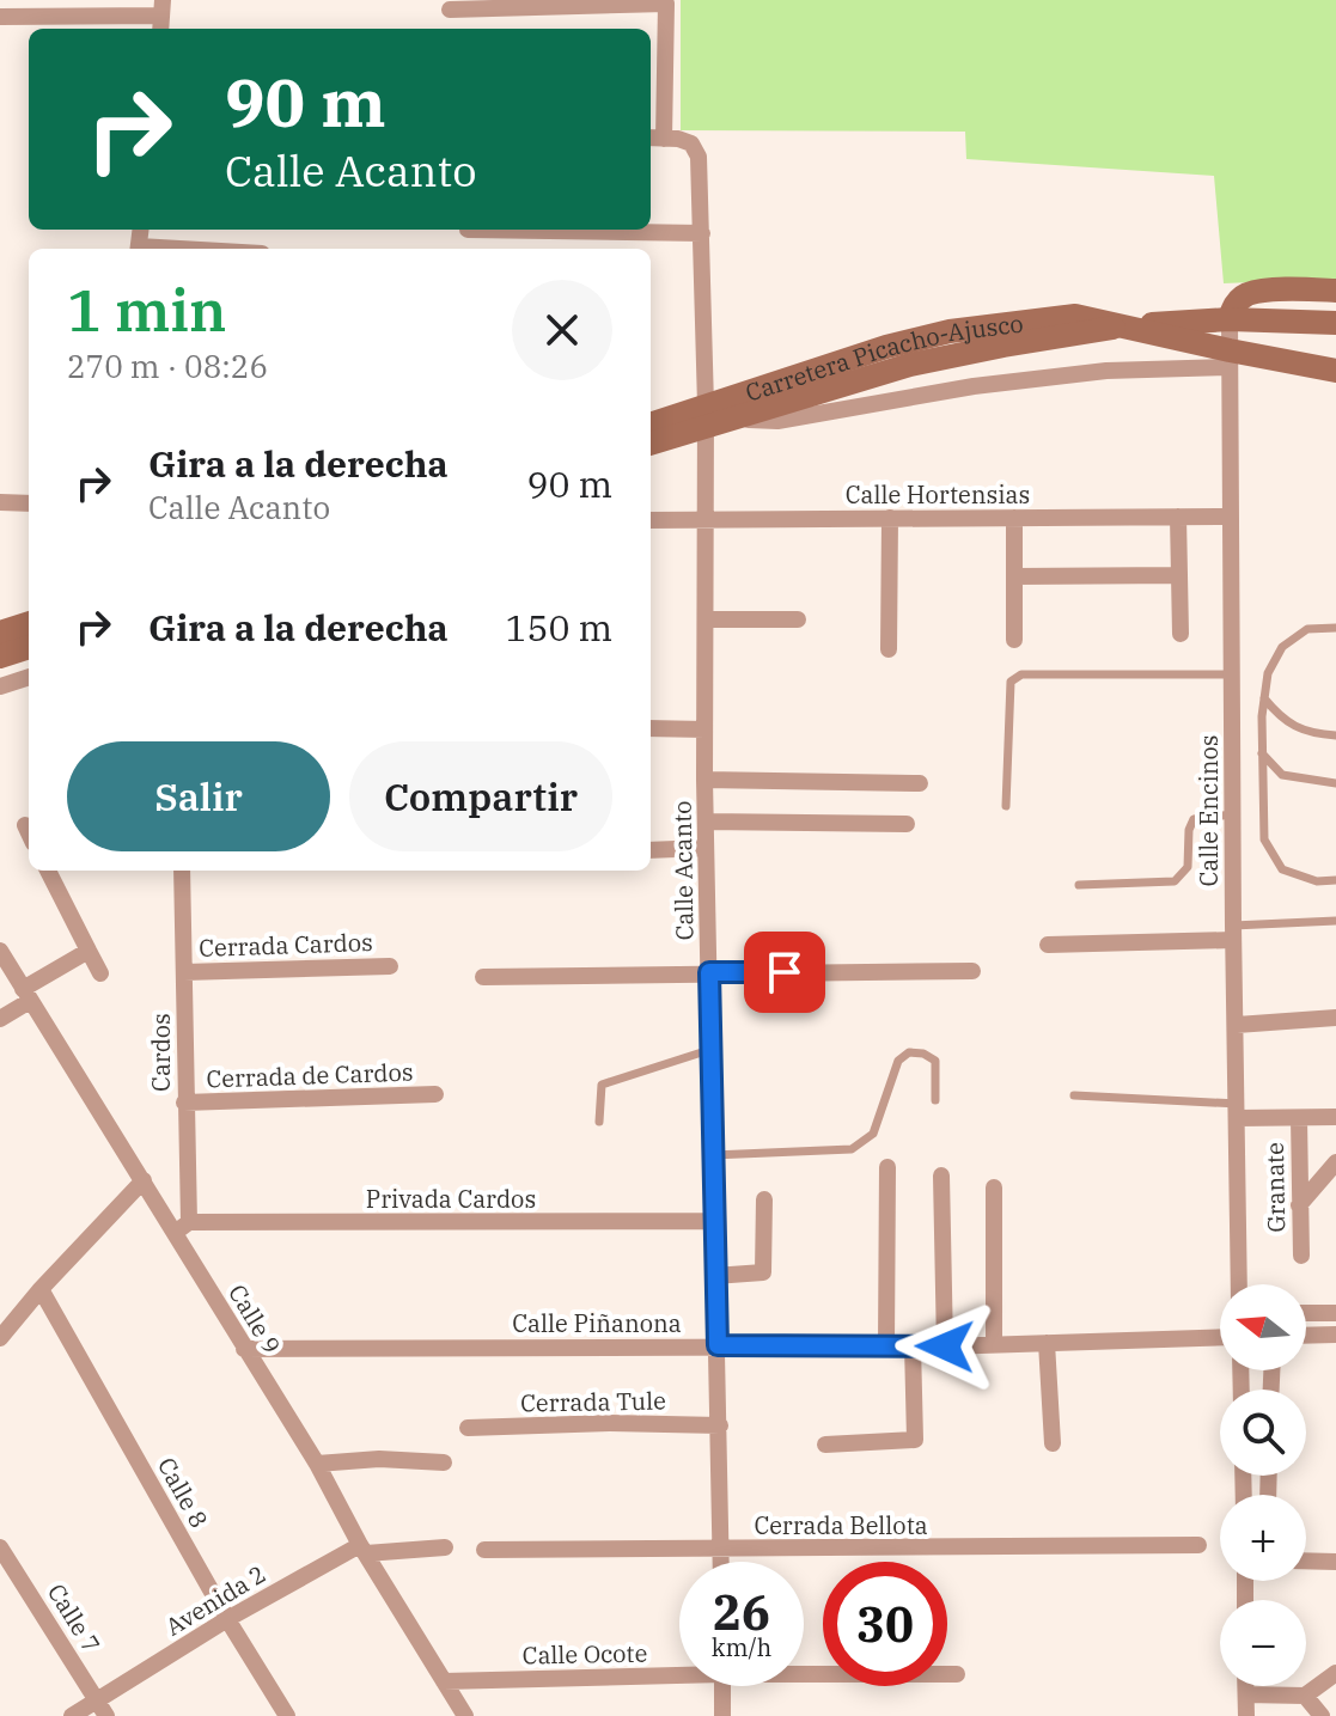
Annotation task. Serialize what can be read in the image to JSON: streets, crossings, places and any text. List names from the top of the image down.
{
  "streets": {
    "main road": ["Carretera Picacho-Ajusco"],
    "street": [
      "Calle Hortensias",
      "Calle Encinos",
      "Calle Acanto",
      "Cerrada Cardos",
      "Cardos",
      "Cerrada de Cardos",
      "Granate",
      "Privada Cardos",
      "Calle 9",
      "Calle Piñanona",
      "Cerrada Tule",
      "Calle 8",
      "Cerrada Bellota",
      "Avenida 2",
      "Calle 7",
      "Calle Ocote"
    ]
  },
  "crossings": [
    ["Carretera Picacho-Ajusco", "Calle Encinos"],
    ["Carretera Picacho-Ajusco", "Calle Acanto"],
    ["Calle Hortensias", "Calle Encinos"],
    ["Calle Hortensias", "Calle Acanto"],
    ["Calle Acanto", "Privada Cardos"],
    ["Calle Acanto", "Calle Piñanona"],
    ["Calle Acanto", "Cerrada Tule"],
    ["Calle Acanto", "Cerrada Bellota"],
    ["Cerrada Cardos", "Cardos"],
    ["Cardos", "Cerrada de Cardos"],
    ["Cardos", "Privada Cardos"],
    ["Cardos", "Calle 9"],
    ["Privada Cardos", "Calle 9"],
    ["Calle 9", "Calle Piñanona"],
    ["Calle 9", "Avenida 2"],
    ["Calle 9", "Calle Ocote"],
    ["Calle 8", "Avenida 2"],
    ["Avenida 2", "Calle 7"]
  ],
  "north": "left",
  "page": {
    "turn": ["90 m", "Calle Acanto"],
    "heading": ["1 min", "270 m · 08:26"],
    "list": [
      {
        "name": "Gira a la derecha",
        "note": "Calle Acanto",
        "value": "90 m"
      },
      {
        "name": "Gira a la derecha",
        "value": "150 m"
      }
    ],
    "buttons": ["Salir", "Compartir"],
    "map_buttons": ["+", "−"],
    "speed": "26 km/h",
    "limit": "30"
  }
}
